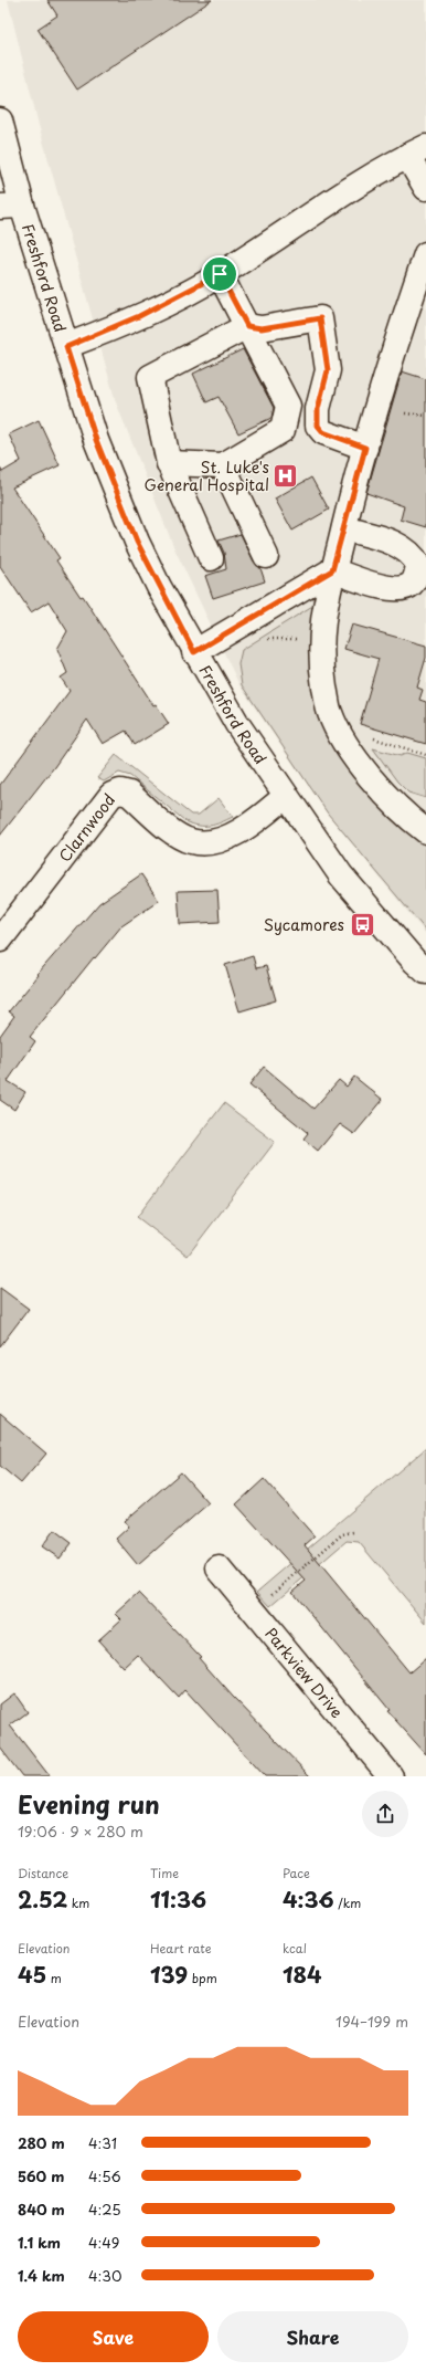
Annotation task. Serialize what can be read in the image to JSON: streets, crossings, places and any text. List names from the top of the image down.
{
  "streets": {
    "main road": ["Freshford Road", "Clarnwood", "Parkview Drive"]
  },
  "crossings": [
    ["Freshford Road", "Clarnwood"]
  ],
  "places": {
    "hospital": ["St. Luke's General Hospital"],
    "bus stop": ["Sycamores"]
  },
  "page": {
    "heading": ["Evening run", "19:06 · 9 × 280 m"],
    "stats": [
      ["Distance", "2.52 km"],
      ["Time", "11:36"],
      ["Pace", "4:36 /km"],
      ["Elevation", "45 m"],
      ["Heart rate", "139 bpm"],
      ["kcal", "184"]
    ],
    "chart": ["Elevation", "194–199 m"],
    "list": [
      {
        "name": "280 m",
        "note": "4:31"
      },
      {
        "name": "560 m",
        "note": "4:56"
      },
      {
        "name": "840 m",
        "note": "4:25"
      },
      {
        "name": "1.1 km",
        "note": "4:49"
      },
      {
        "name": "1.4 km",
        "note": "4:30"
      }
    ],
    "buttons": ["Save", "Share"]
  }
}
